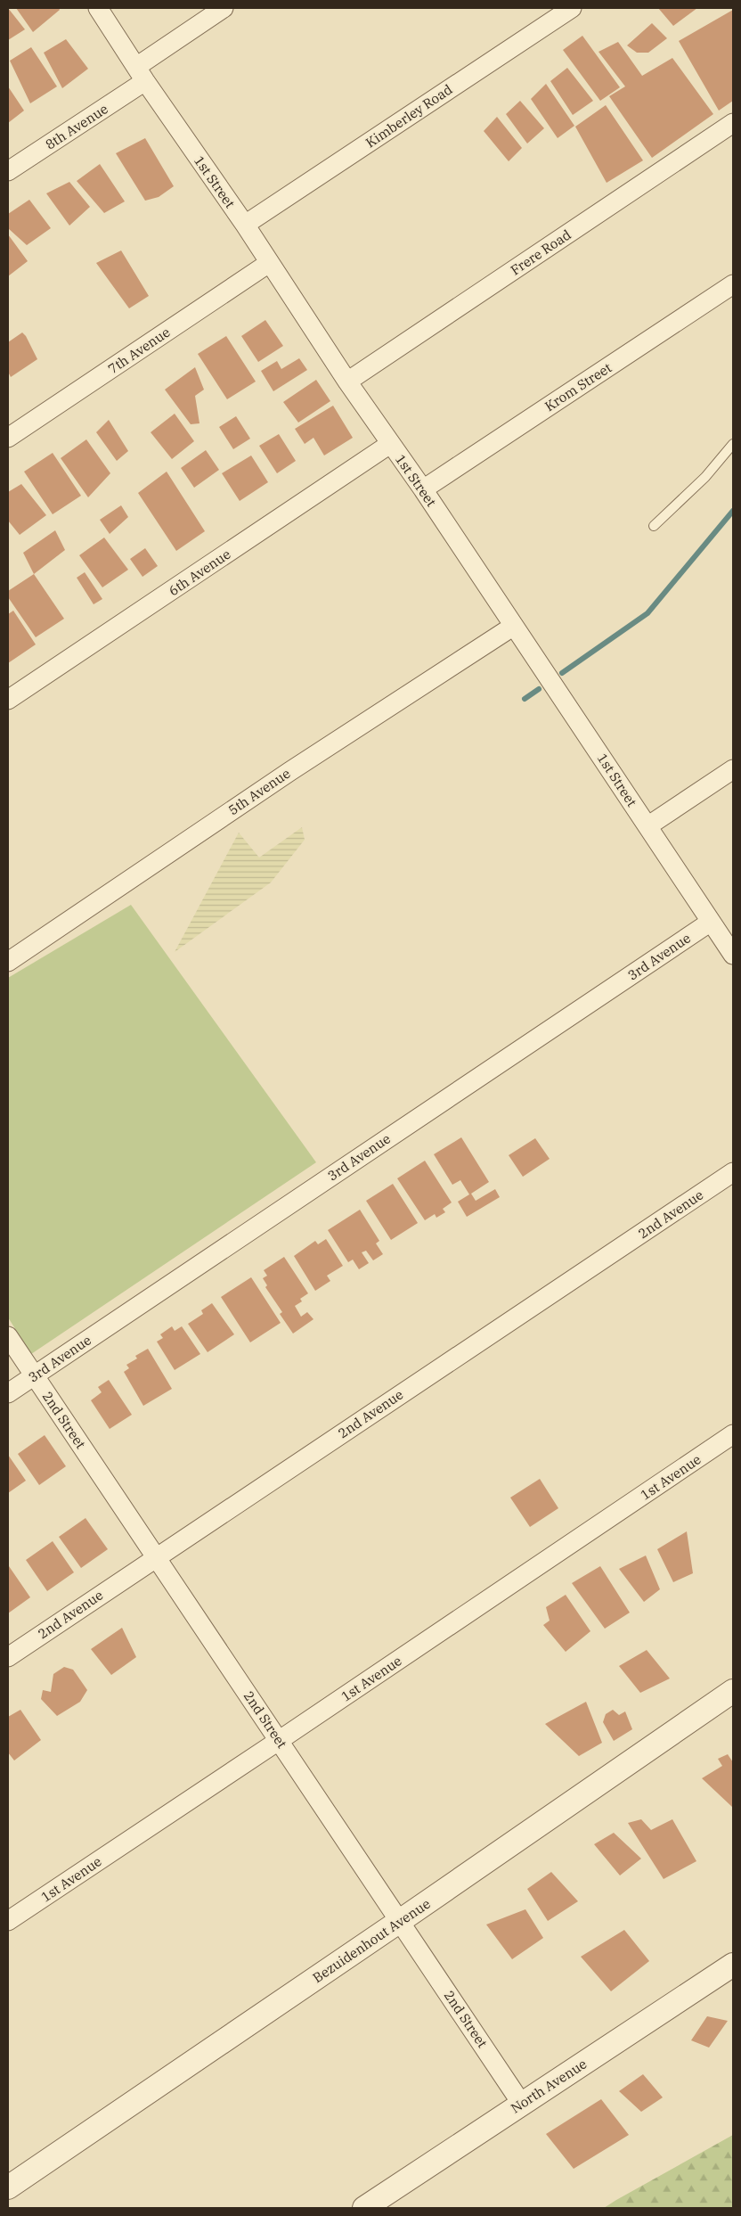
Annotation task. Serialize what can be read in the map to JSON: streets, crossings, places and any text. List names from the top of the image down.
{
  "streets": {
    "street": [
      "Kimberley Road",
      "8th Avenue",
      "1st Street",
      "Frere Road",
      "7th Avenue",
      "Krom Street",
      "6th Avenue",
      "5th Avenue",
      "3rd Avenue",
      "2nd Avenue",
      "2nd Street",
      "1st Avenue",
      "Bezuidenhout Avenue",
      "North Avenue"
    ]
  },
  "crossings": [
    ["Kimberley Road", "1st Street"],
    ["8th Avenue", "1st Street"],
    ["1st Street", "Frere Road"],
    ["1st Street", "7th Avenue"],
    ["1st Street", "Krom Street"],
    ["1st Street", "6th Avenue"],
    ["1st Street", "5th Avenue"],
    ["1st Street", "3rd Avenue"],
    ["3rd Avenue", "2nd Street"],
    ["2nd Avenue", "2nd Street"],
    ["2nd Street", "1st Avenue"],
    ["2nd Street", "Bezuidenhout Avenue"],
    ["2nd Street", "North Avenue"]
  ]
}
